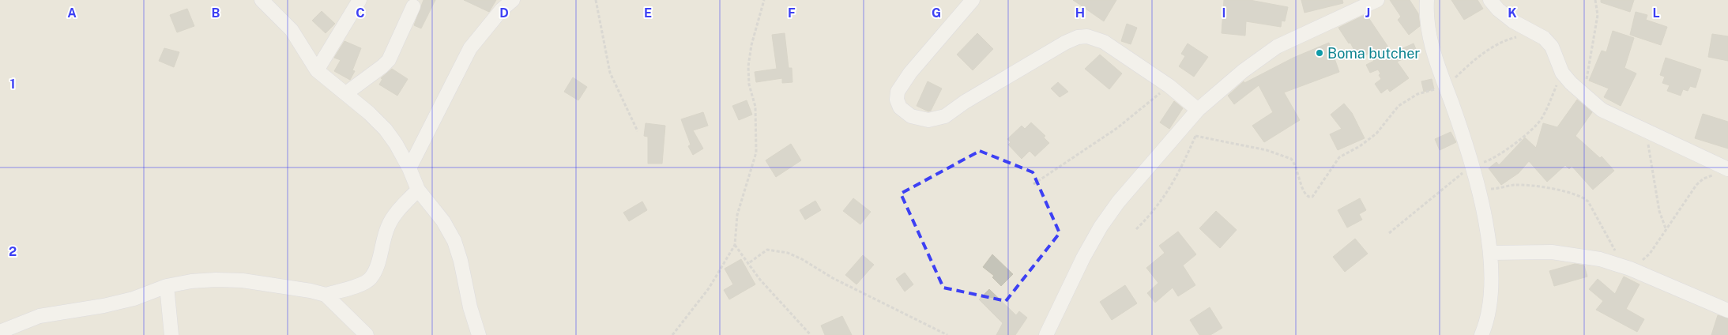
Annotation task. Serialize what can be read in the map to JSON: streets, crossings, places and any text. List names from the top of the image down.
{
  "places": ["Boma butcher"],
  "grid": {
    "columns": [
      "A",
      "B",
      "C",
      "D",
      "E",
      "F",
      "G",
      "H",
      "I",
      "J",
      "K",
      "L"
    ],
    "rows": ["1", "2"]
  }
}
